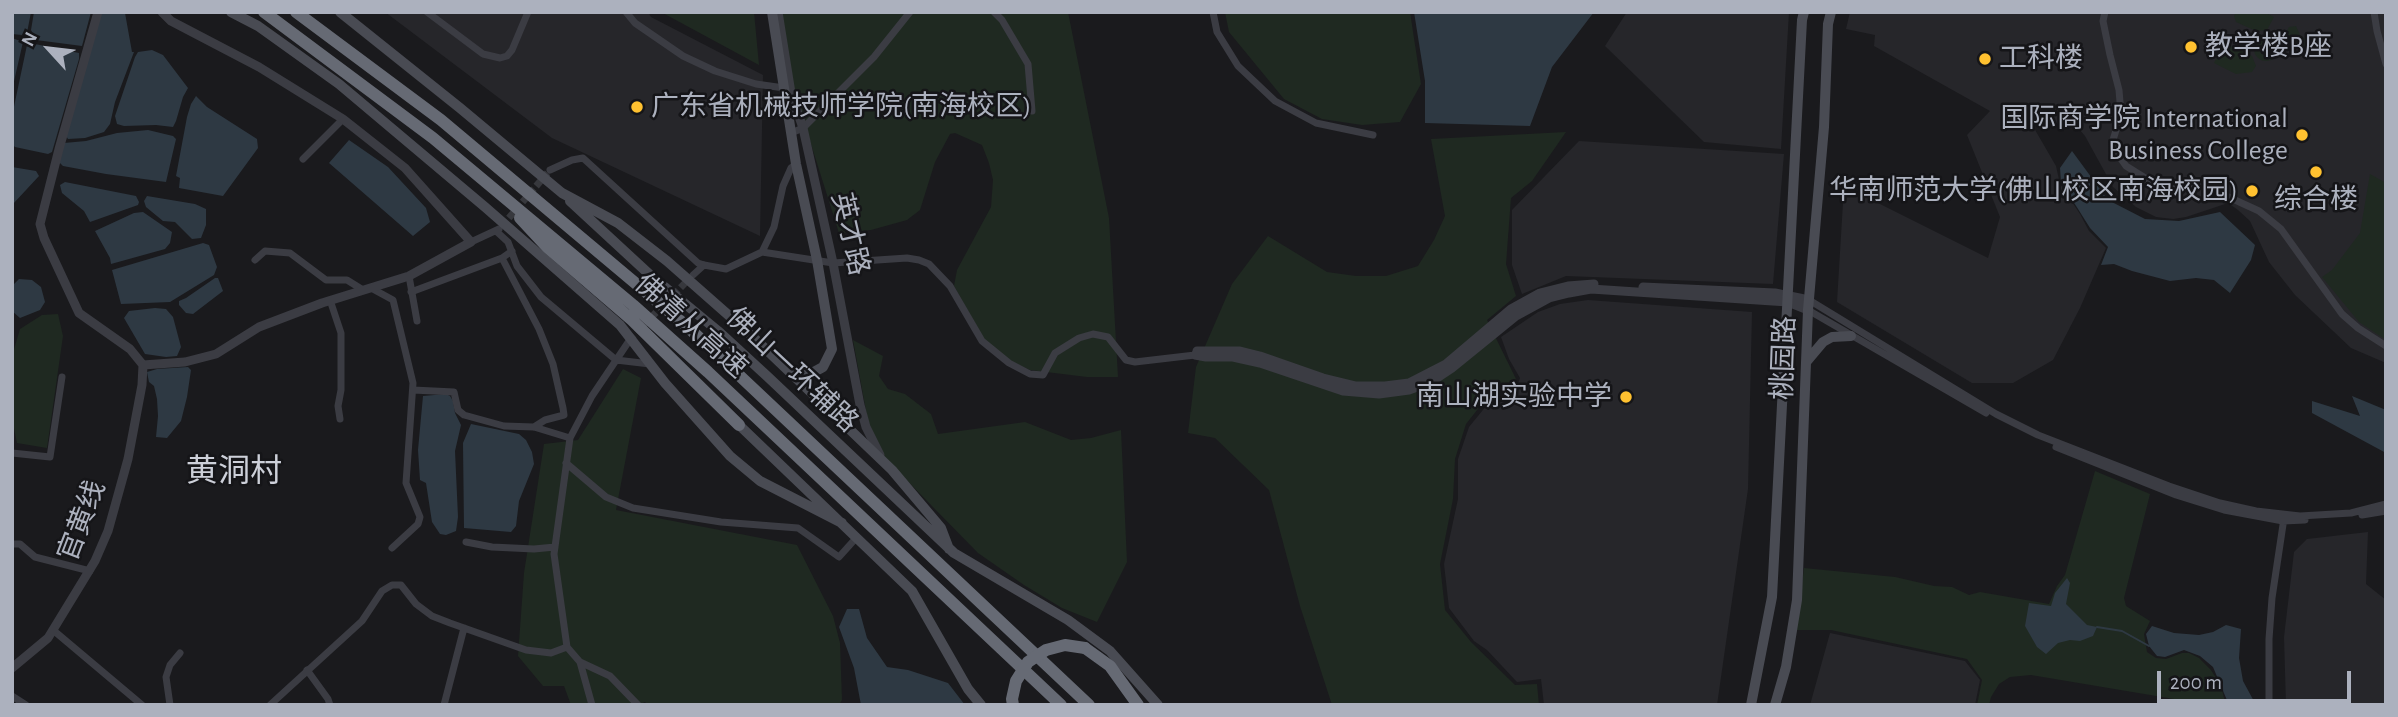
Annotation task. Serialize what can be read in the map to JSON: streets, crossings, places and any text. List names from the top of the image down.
{
  "streets": {
    "highway": ["佛清从高速"],
    "main road": ["英才路", "桃园路", "佛山一环辅路"],
    "street": ["官黄线"]
  },
  "districts": ["黄洞村"],
  "places": [
    "教学楼B座",
    "工科楼",
    "广东省机械技师学院(南海校区)",
    "国际商学院 International Business College",
    "综合楼",
    "华南师范大学(佛山校区南海校园)",
    "南山湖实验中学"
  ],
  "scale_bar": "200 m",
  "north": "top left"
}
